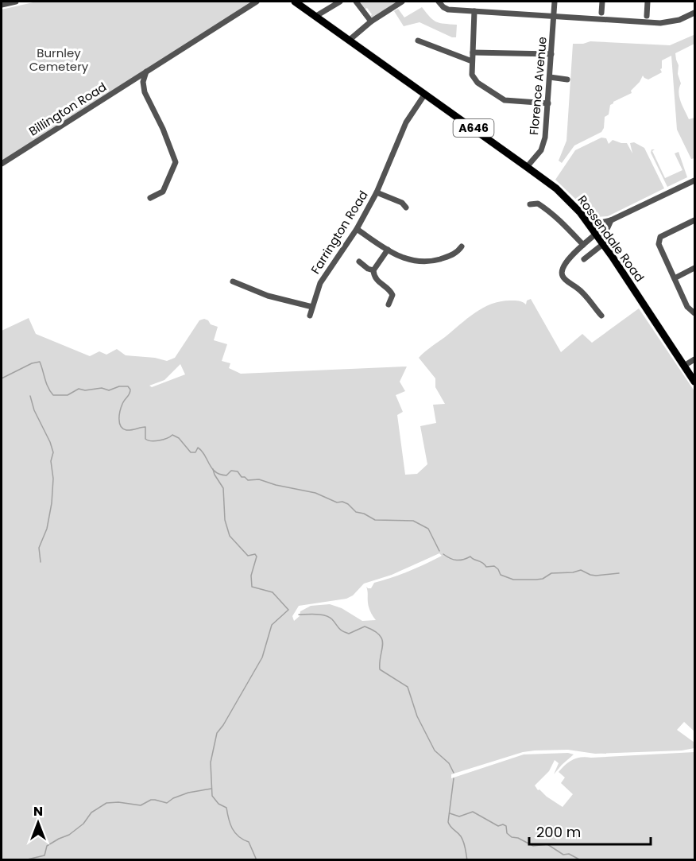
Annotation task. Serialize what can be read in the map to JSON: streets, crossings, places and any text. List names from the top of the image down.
{
  "streets": {
    "highway": ["A646", "Rossendale Road"],
    "street": ["Florence Avenue", "Billington Road", "Farrington Road"]
  },
  "crossings": [
    ["Florence Avenue", "Rossendale Road"],
    ["Farrington Road", "Rossendale Road"]
  ],
  "parks": ["Burnley Cemetery"],
  "scale_bar": "200 m",
  "north": "top"
}
